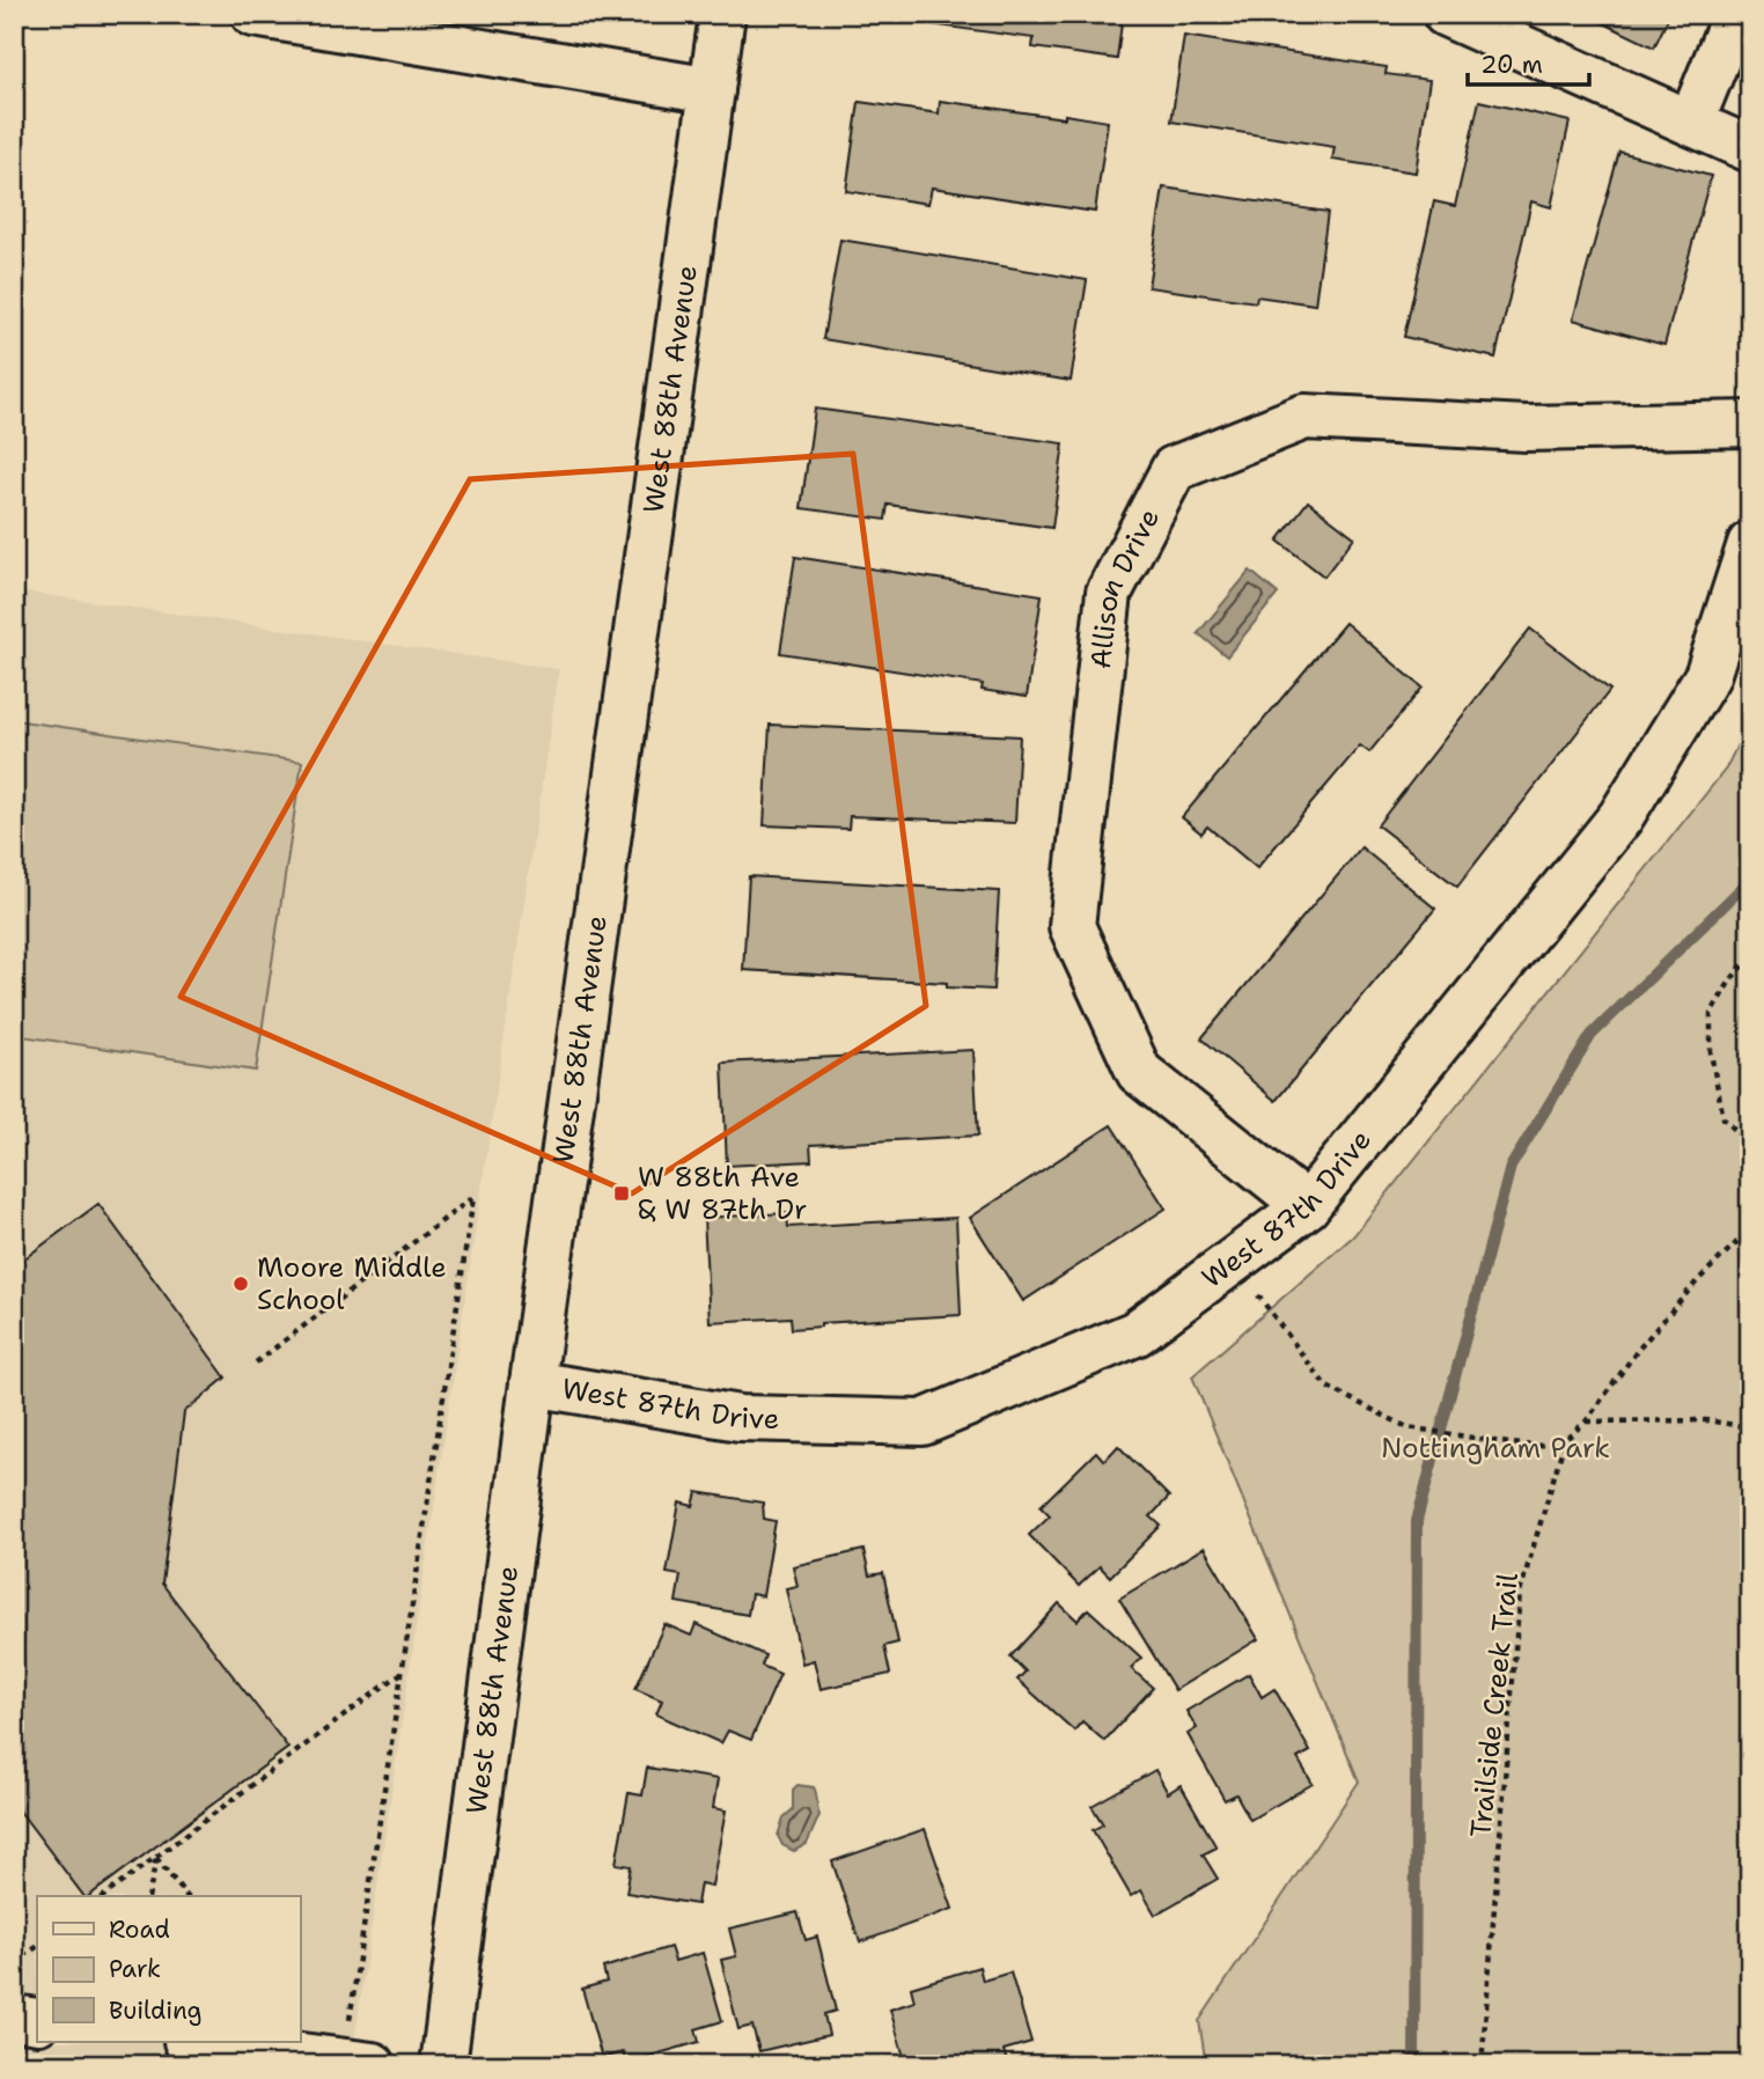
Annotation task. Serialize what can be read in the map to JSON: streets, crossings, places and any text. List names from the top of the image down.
{
  "streets": {
    "street": ["West 88th Avenue", "Allison Drive", "West 87th Drive"],
    "path": ["Trailside Creek Trail"]
  },
  "crossings": [
    ["West 88th Avenue", "West 87th Drive"],
    ["Allison Drive", "West 87th Drive"]
  ],
  "parks": ["Nottingham Park"],
  "places": {
    "transit": ["W 88th Ave & W 87th Dr"],
    "other": ["Moore Middle School"]
  },
  "legend": ["Road", "Park", "Building"],
  "scale_bar": "20 m"
}
